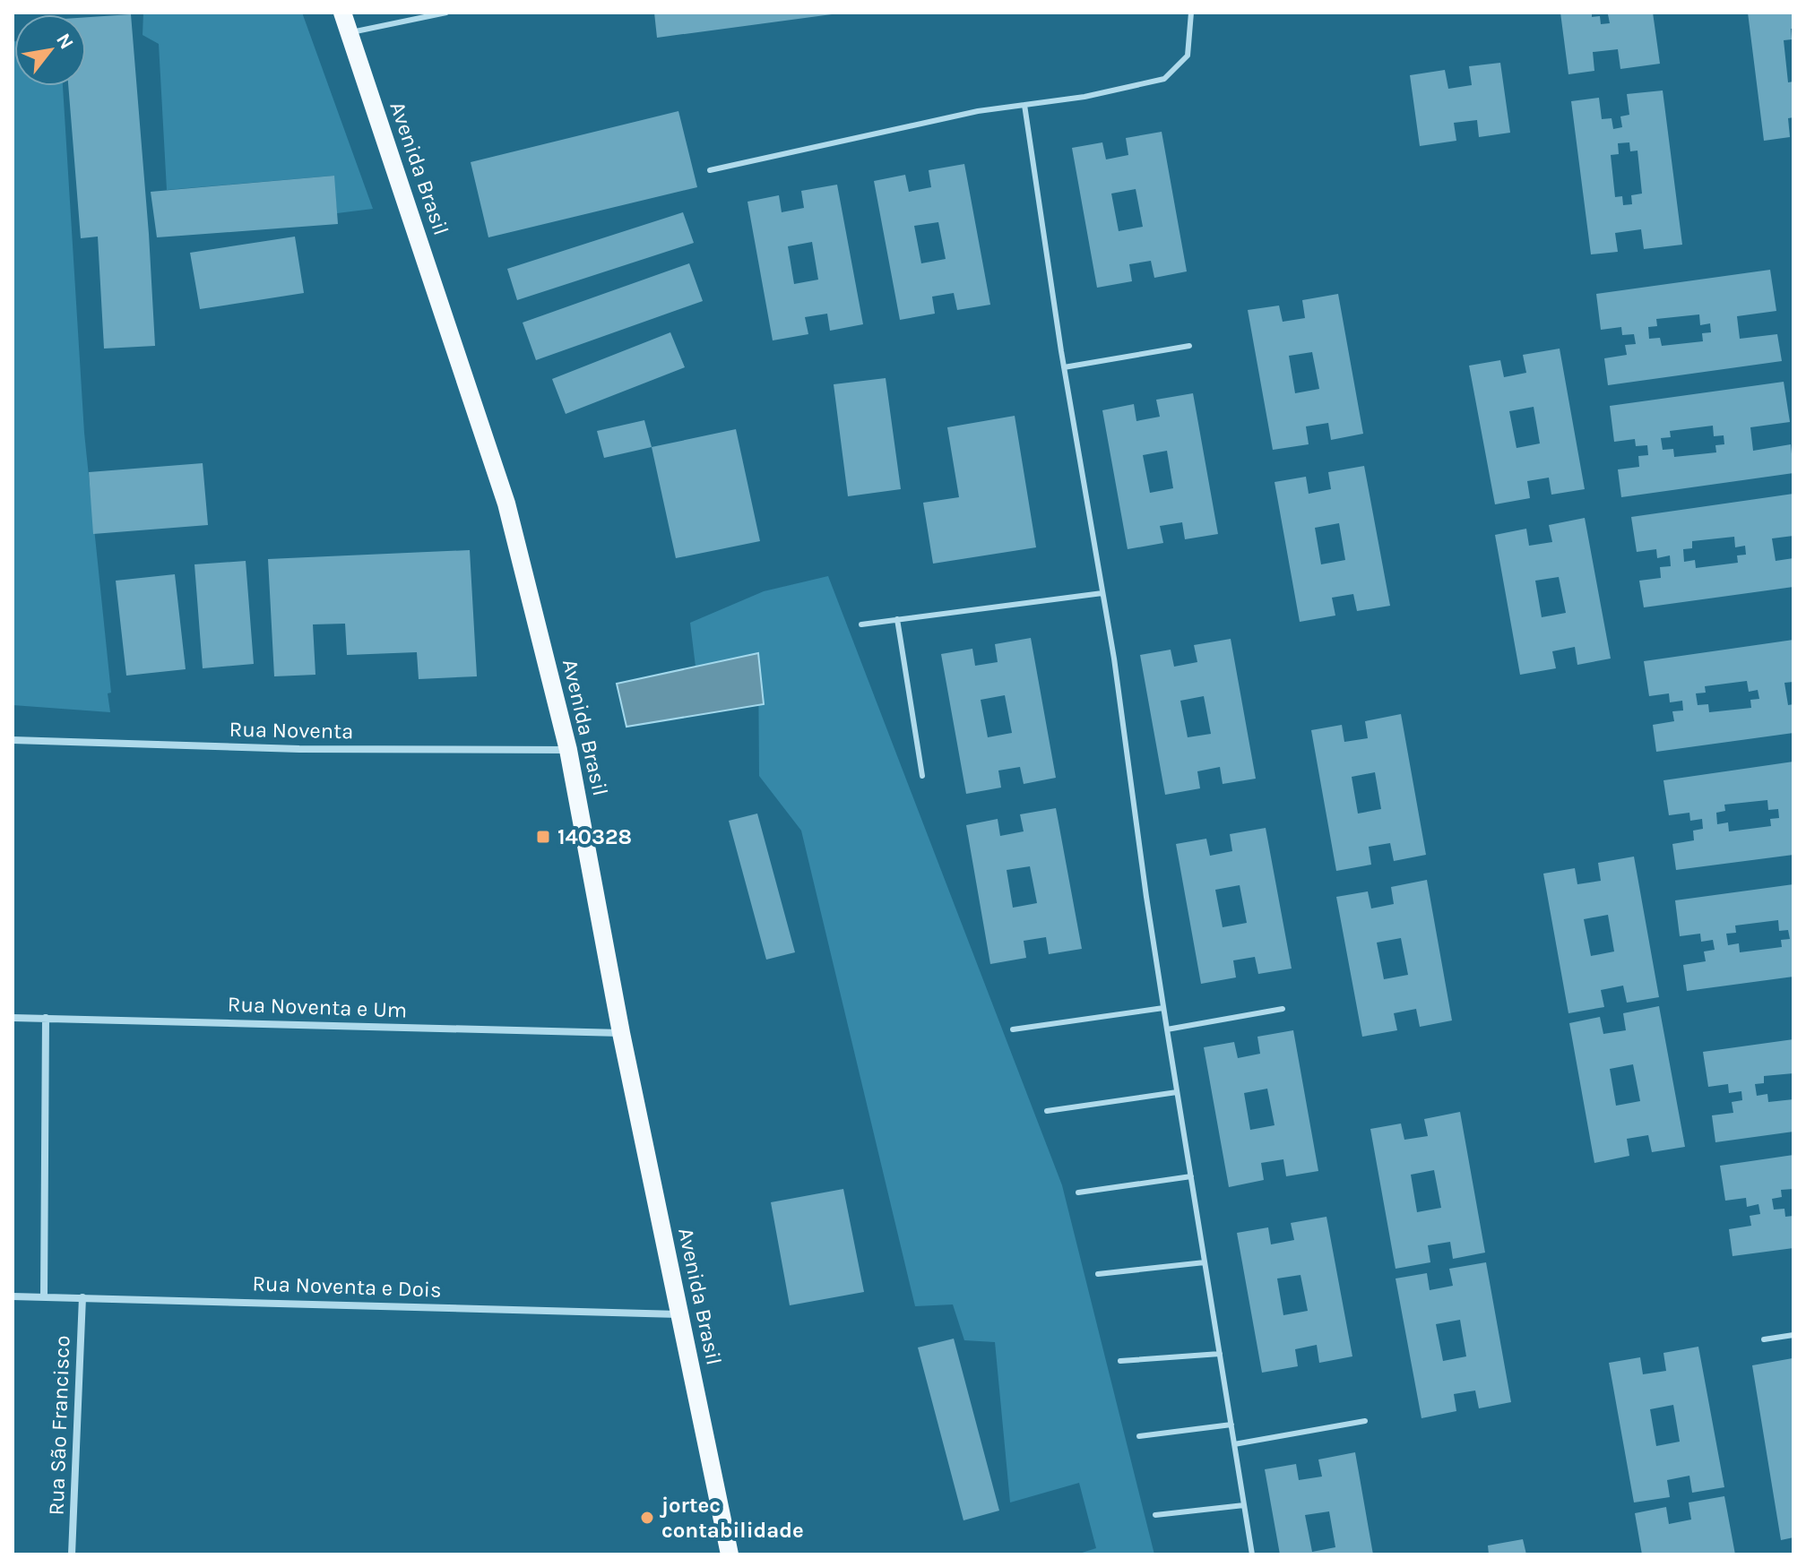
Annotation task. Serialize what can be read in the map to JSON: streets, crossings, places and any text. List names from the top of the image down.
{
  "streets": {
    "main road": ["Avenida Brasil"],
    "street": [
      "Rua Noventa",
      "Rua Noventa e Um",
      "Rua Noventa e Dois",
      "Rua São Francisco"
    ]
  },
  "crossings": [
    ["Avenida Brasil", "Rua Noventa"],
    ["Avenida Brasil", "Rua Noventa e Um"],
    ["Avenida Brasil", "Rua Noventa e Dois"],
    ["Rua Noventa e Dois", "Rua São Francisco"]
  ],
  "places": {
    "transit": ["140328"],
    "other": ["jortec contabilidade"]
  },
  "north": "top right"
}
